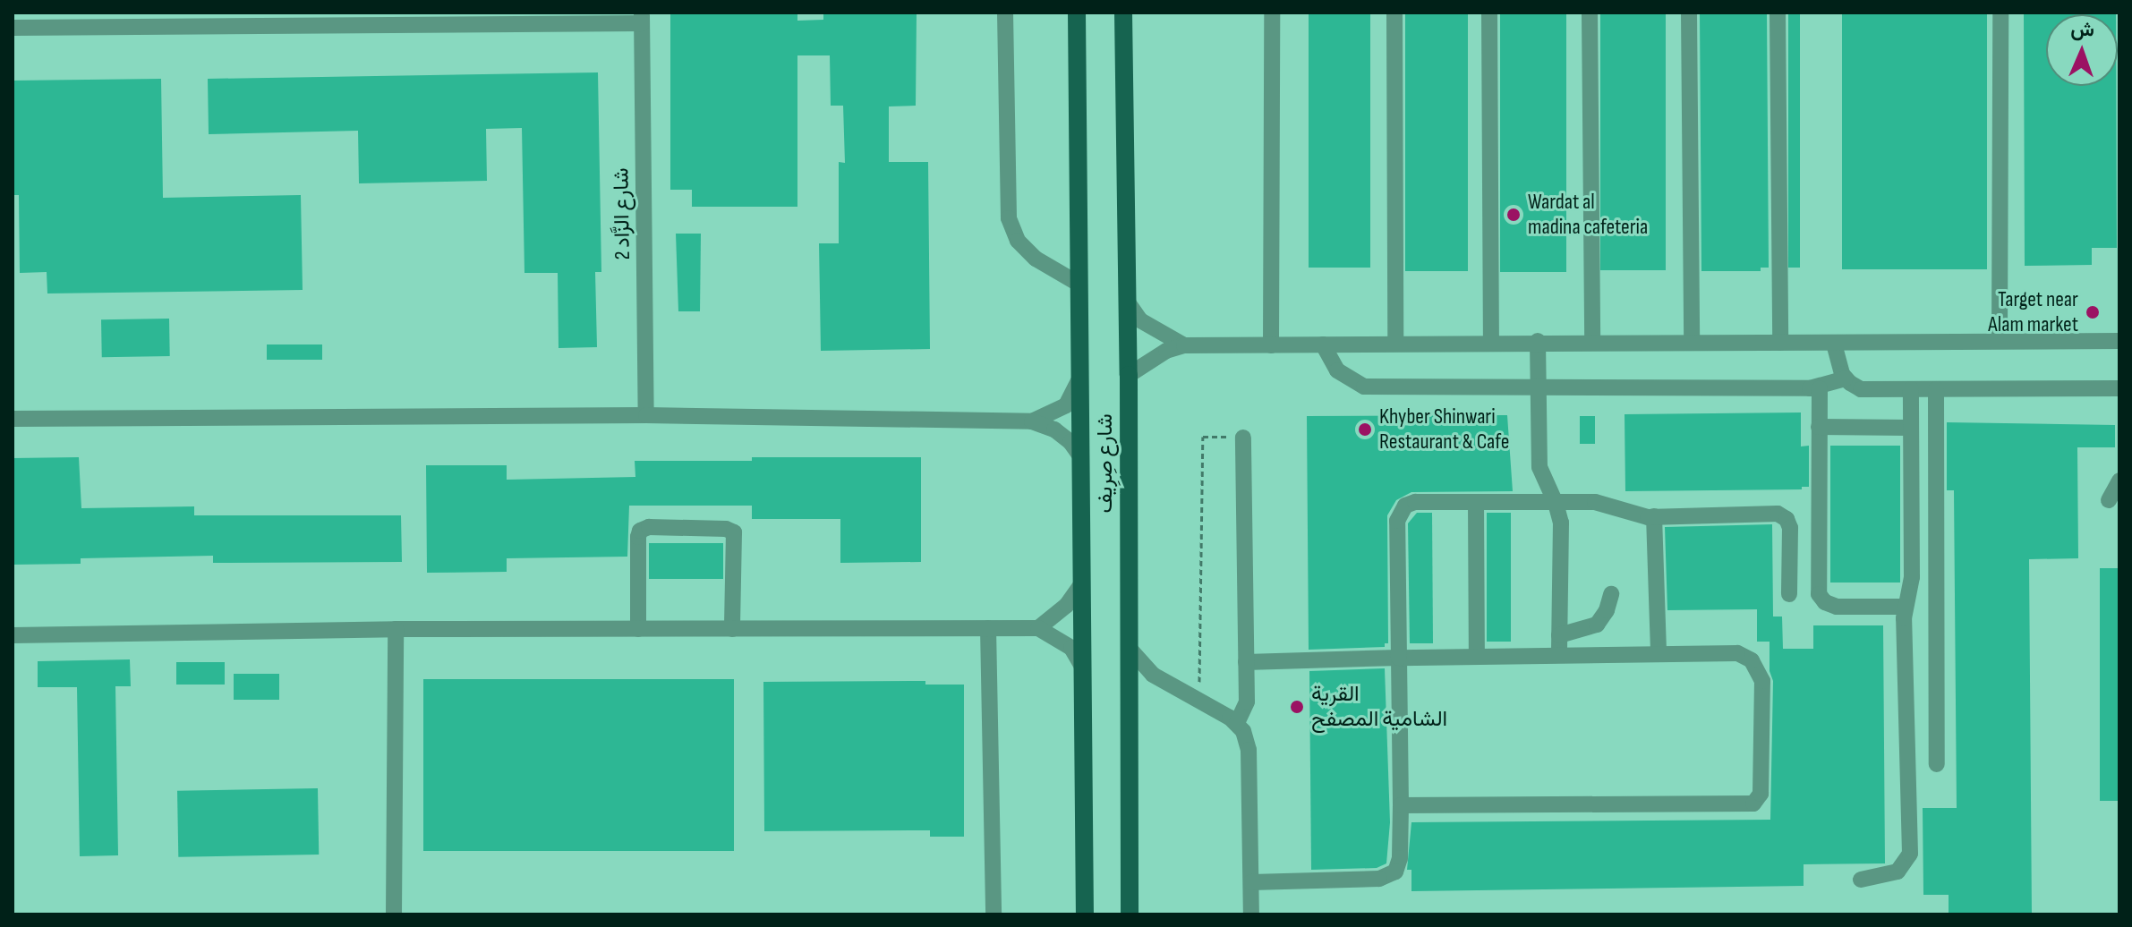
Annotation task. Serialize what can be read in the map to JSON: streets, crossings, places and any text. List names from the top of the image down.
{
  "streets": {
    "main road": ["شارع صِرِيف"],
    "street": ["شارع الزَّاد 2"]
  },
  "places": [
    "Wardat al madina cafeteria",
    "Target near Alam market",
    "Khyber Shinwari Restaurant & Cafe",
    "القرية الشامية المصفح"
  ],
  "north": "top"
}
